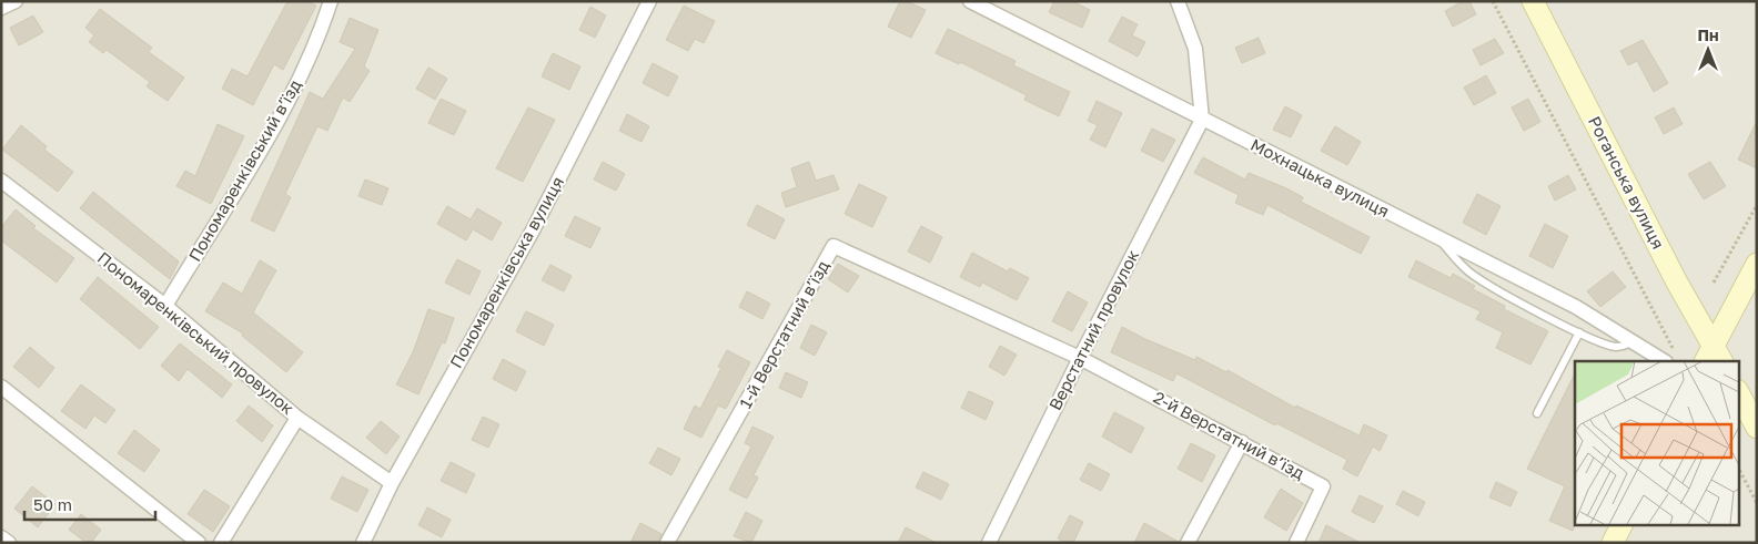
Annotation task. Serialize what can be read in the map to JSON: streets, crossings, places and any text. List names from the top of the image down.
{
  "streets": {
    "main road": ["Роганська вулиця"],
    "street": [
      "Пономаренківський в’їзд",
      "Мохнацька вулиця",
      "Пономаренківська вулиця",
      "Верстатний провулок",
      "Пономаренківський провулок",
      "1-й Верстатний в’їзд",
      "2-й Верстатний в’їзд"
    ]
  },
  "crossings": [
    ["Пономаренківський в’їзд", "Пономаренківський провулок"],
    ["Мохнацька вулиця", "Верстатний провулок"],
    ["Пономаренківська вулиця", "Пономаренківський провулок"],
    ["Верстатний провулок", "1-й Верстатний в’їзд"],
    ["Верстатний провулок", "2-й Верстатний в’їзд"],
    ["1-й Верстатний в’їзд", "2-й Верстатний в’їзд"]
  ],
  "scale_bar": "50 m",
  "north": "top"
}
